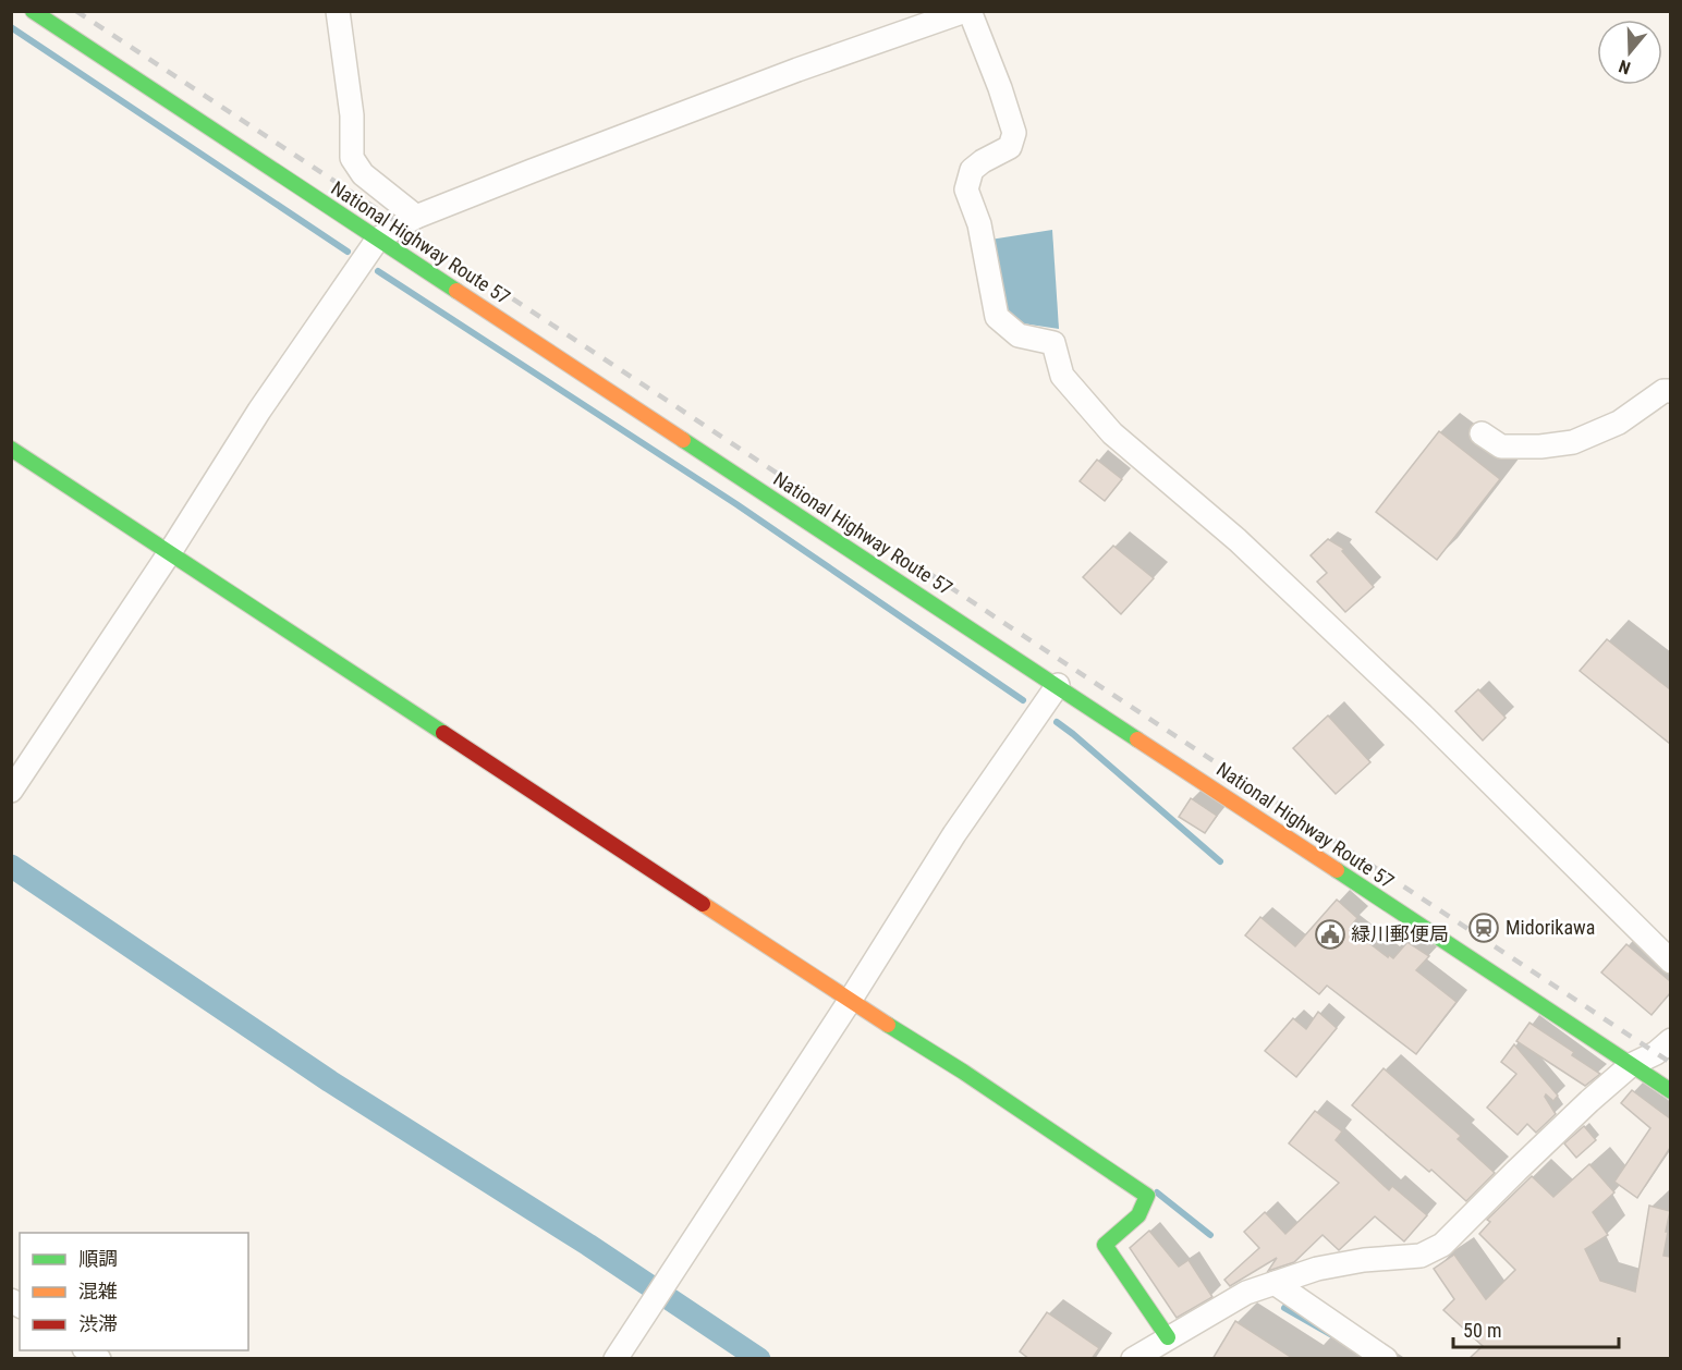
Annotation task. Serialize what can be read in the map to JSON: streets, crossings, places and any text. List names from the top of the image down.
{
  "streets": {
    "main road": ["National Highway Route 57"]
  },
  "places": {
    "station": ["Midorikawa"],
    "public building": ["緑川郵便局"]
  },
  "legend": ["順調", "混雑", "渋滞"],
  "scale_bar": "50 m",
  "north": "bottom"
}
